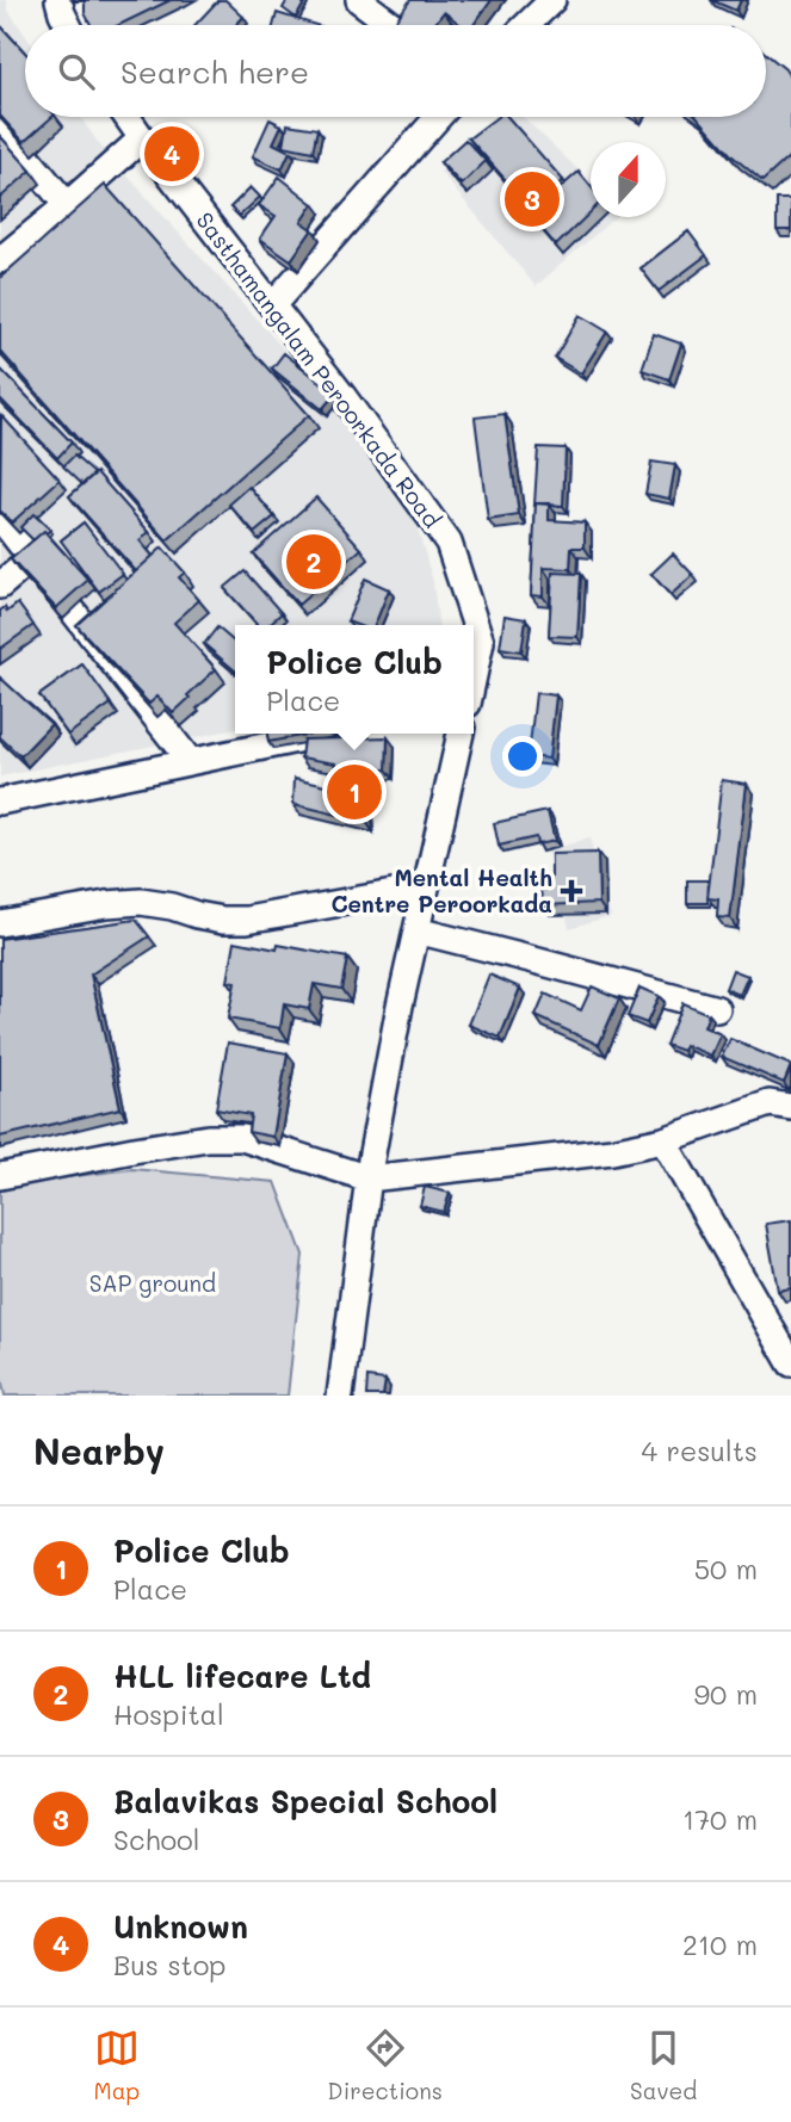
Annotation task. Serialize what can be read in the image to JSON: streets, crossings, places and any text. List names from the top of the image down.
{
  "streets": {
    "street": ["Sasthamangalam Peroorkada Road"]
  },
  "parks": ["SAP ground"],
  "places": {
    "health": ["Mental Health Centre Peroorkada"]
  },
  "north": "top",
  "page": {
    "search": "Search here",
    "pins": [
      "4",
      "3",
      "2",
      "1"
    ],
    "popup": ["Police Club", "Place"],
    "heading": ["Nearby", "4 results"],
    "list": [
      {
        "mark": "1",
        "name": "Police Club",
        "note": "Place",
        "value": "50 m"
      },
      {
        "mark": "2",
        "name": "HLL lifecare Ltd",
        "note": "Hospital",
        "value": "90 m"
      },
      {
        "mark": "3",
        "name": "Balavikas Special School",
        "note": "School",
        "value": "170 m"
      },
      {
        "mark": "4",
        "name": "Unknown",
        "note": "Bus stop",
        "value": "210 m"
      }
    ],
    "nav": ["Map", "Directions", "Saved"]
  }
}
